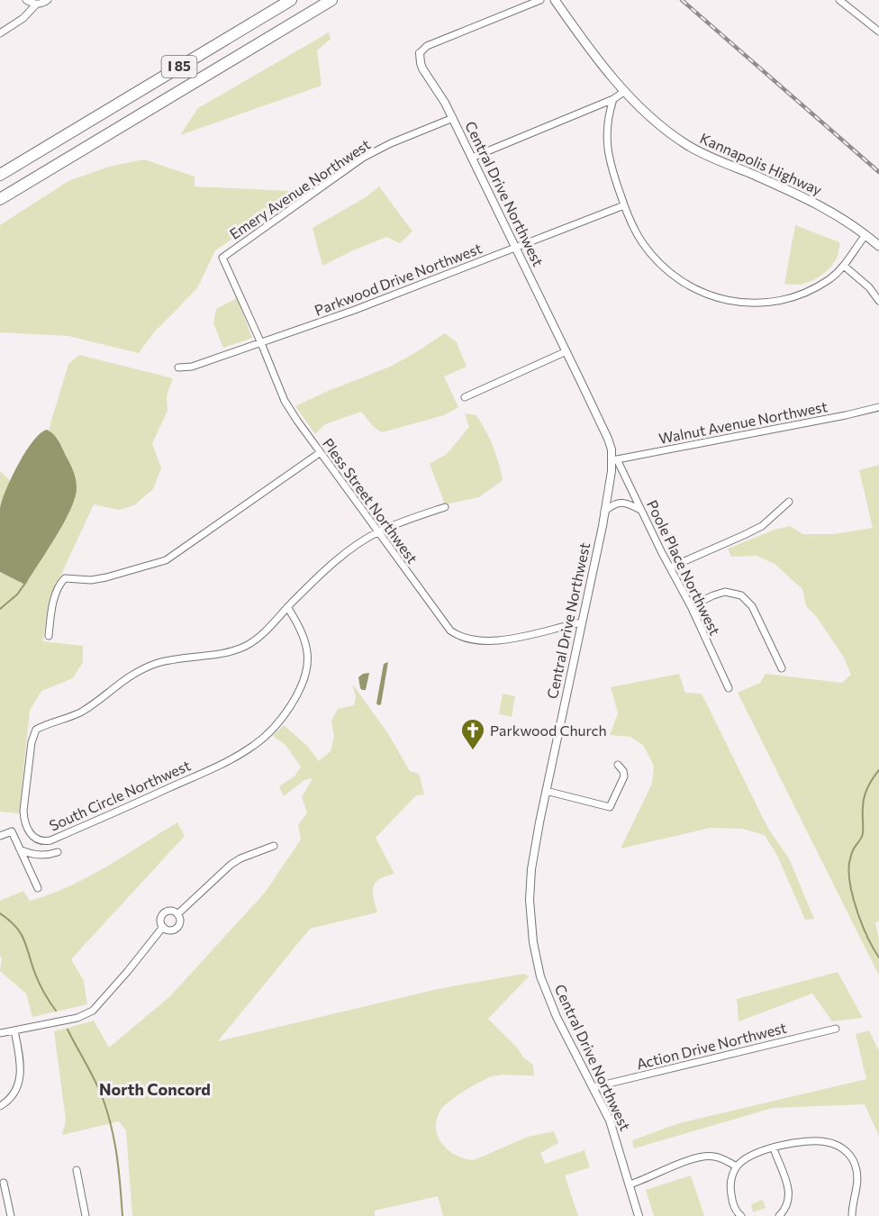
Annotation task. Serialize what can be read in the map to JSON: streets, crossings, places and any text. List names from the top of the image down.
{
  "streets": {
    "highway": ["I 85"],
    "main road": ["Kannapolis Highway"],
    "street": [
      "Emery Avenue Northwest",
      "Central Drive Northwest",
      "Parkwood Drive Northwest",
      "Walnut Avenue Northwest",
      "Pless Street Northwest",
      "Poole Place Northwest",
      "South Circle Northwest",
      "Action Drive Northwest"
    ]
  },
  "crossings": [
    ["Emery Avenue Northwest", "Central Drive Northwest"],
    ["Emery Avenue Northwest", "Pless Street Northwest"],
    ["Central Drive Northwest", "Parkwood Drive Northwest"],
    ["Central Drive Northwest", "Walnut Avenue Northwest"],
    ["Central Drive Northwest", "Pless Street Northwest"],
    ["Central Drive Northwest", "Poole Place Northwest"],
    ["Central Drive Northwest", "Action Drive Northwest"],
    ["Parkwood Drive Northwest", "Pless Street Northwest"],
    ["Walnut Avenue Northwest", "Poole Place Northwest"],
    ["Pless Street Northwest", "South Circle Northwest"]
  ],
  "districts": ["North Concord"],
  "places": {
    "church": ["Parkwood Church"]
  }
}
